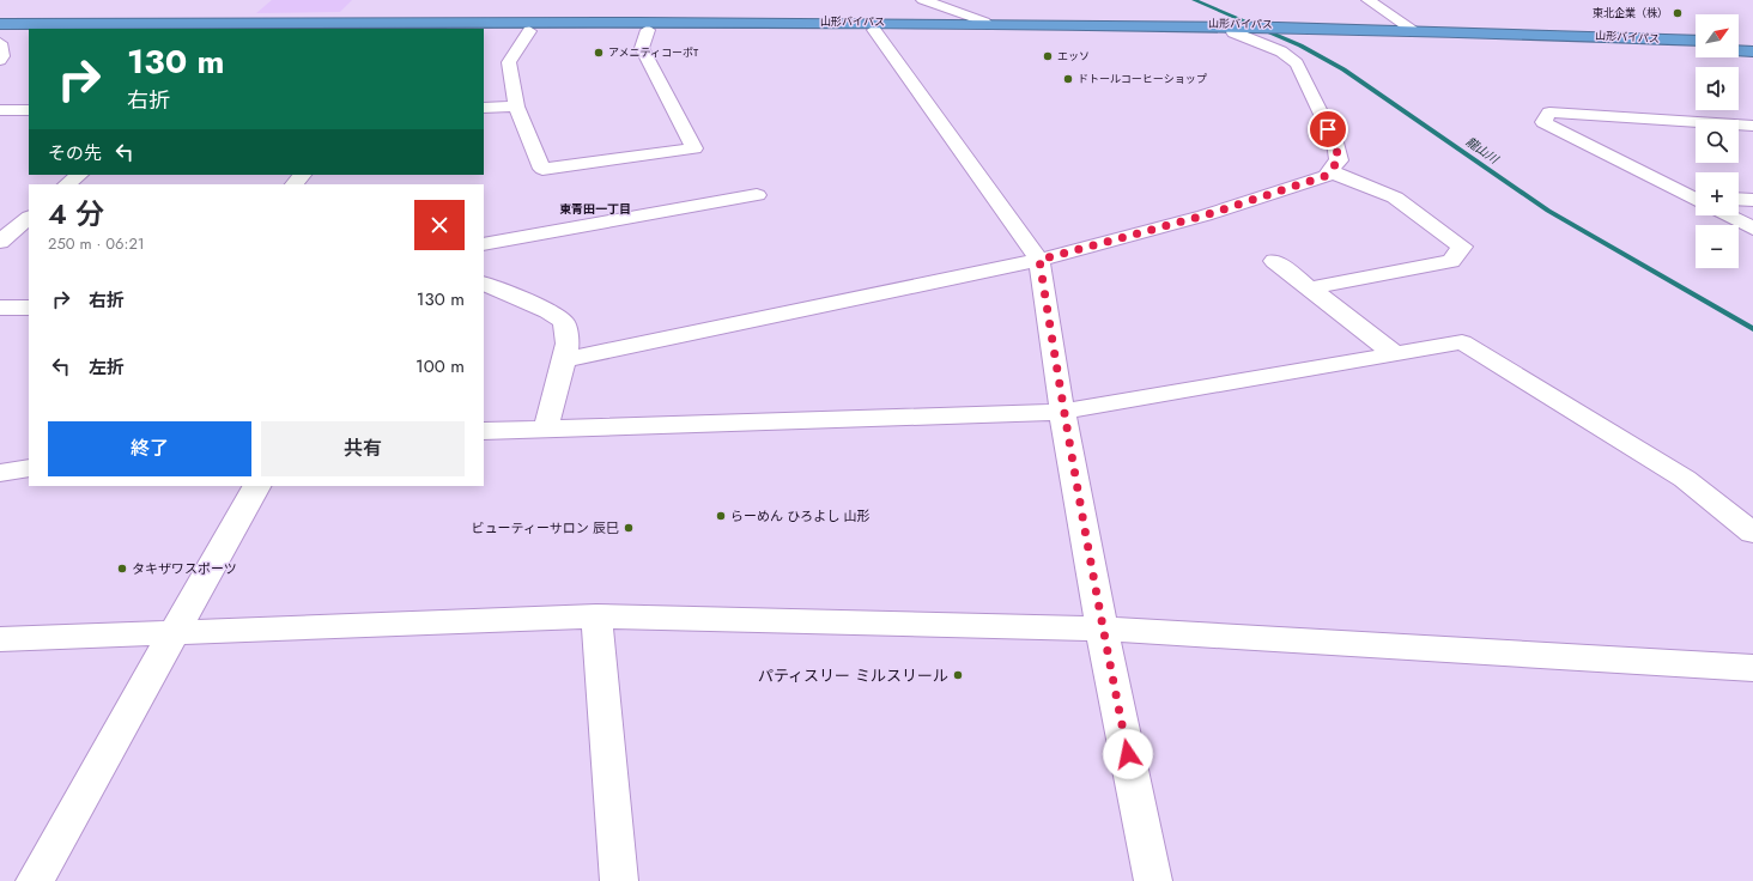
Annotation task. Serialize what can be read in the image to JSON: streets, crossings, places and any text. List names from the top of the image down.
{
  "streets": {
    "highway": ["山形バイパス"]
  },
  "districts": ["東青田一丁目"],
  "water": ["龍山川"],
  "places": [
    "東北企業（株）",
    "アメニティコーポT",
    "エッソ",
    "ドトールコーヒーショップ",
    "らーめん ひろよし 山形",
    "ビューティーサロン 辰巳",
    "タキザワスポーツ",
    "パティスリー ミルスリール"
  ],
  "north": "top right",
  "page": {
    "map_buttons": ["+", "−"],
    "turn": ["130 m", "右折"],
    "then": "その先",
    "heading": ["4 分", "250 m · 06:21"],
    "list": [
      {
        "name": "右折",
        "value": "130 m"
      },
      {
        "name": "左折",
        "value": "100 m"
      }
    ],
    "buttons": ["終了", "共有"]
  }
}
